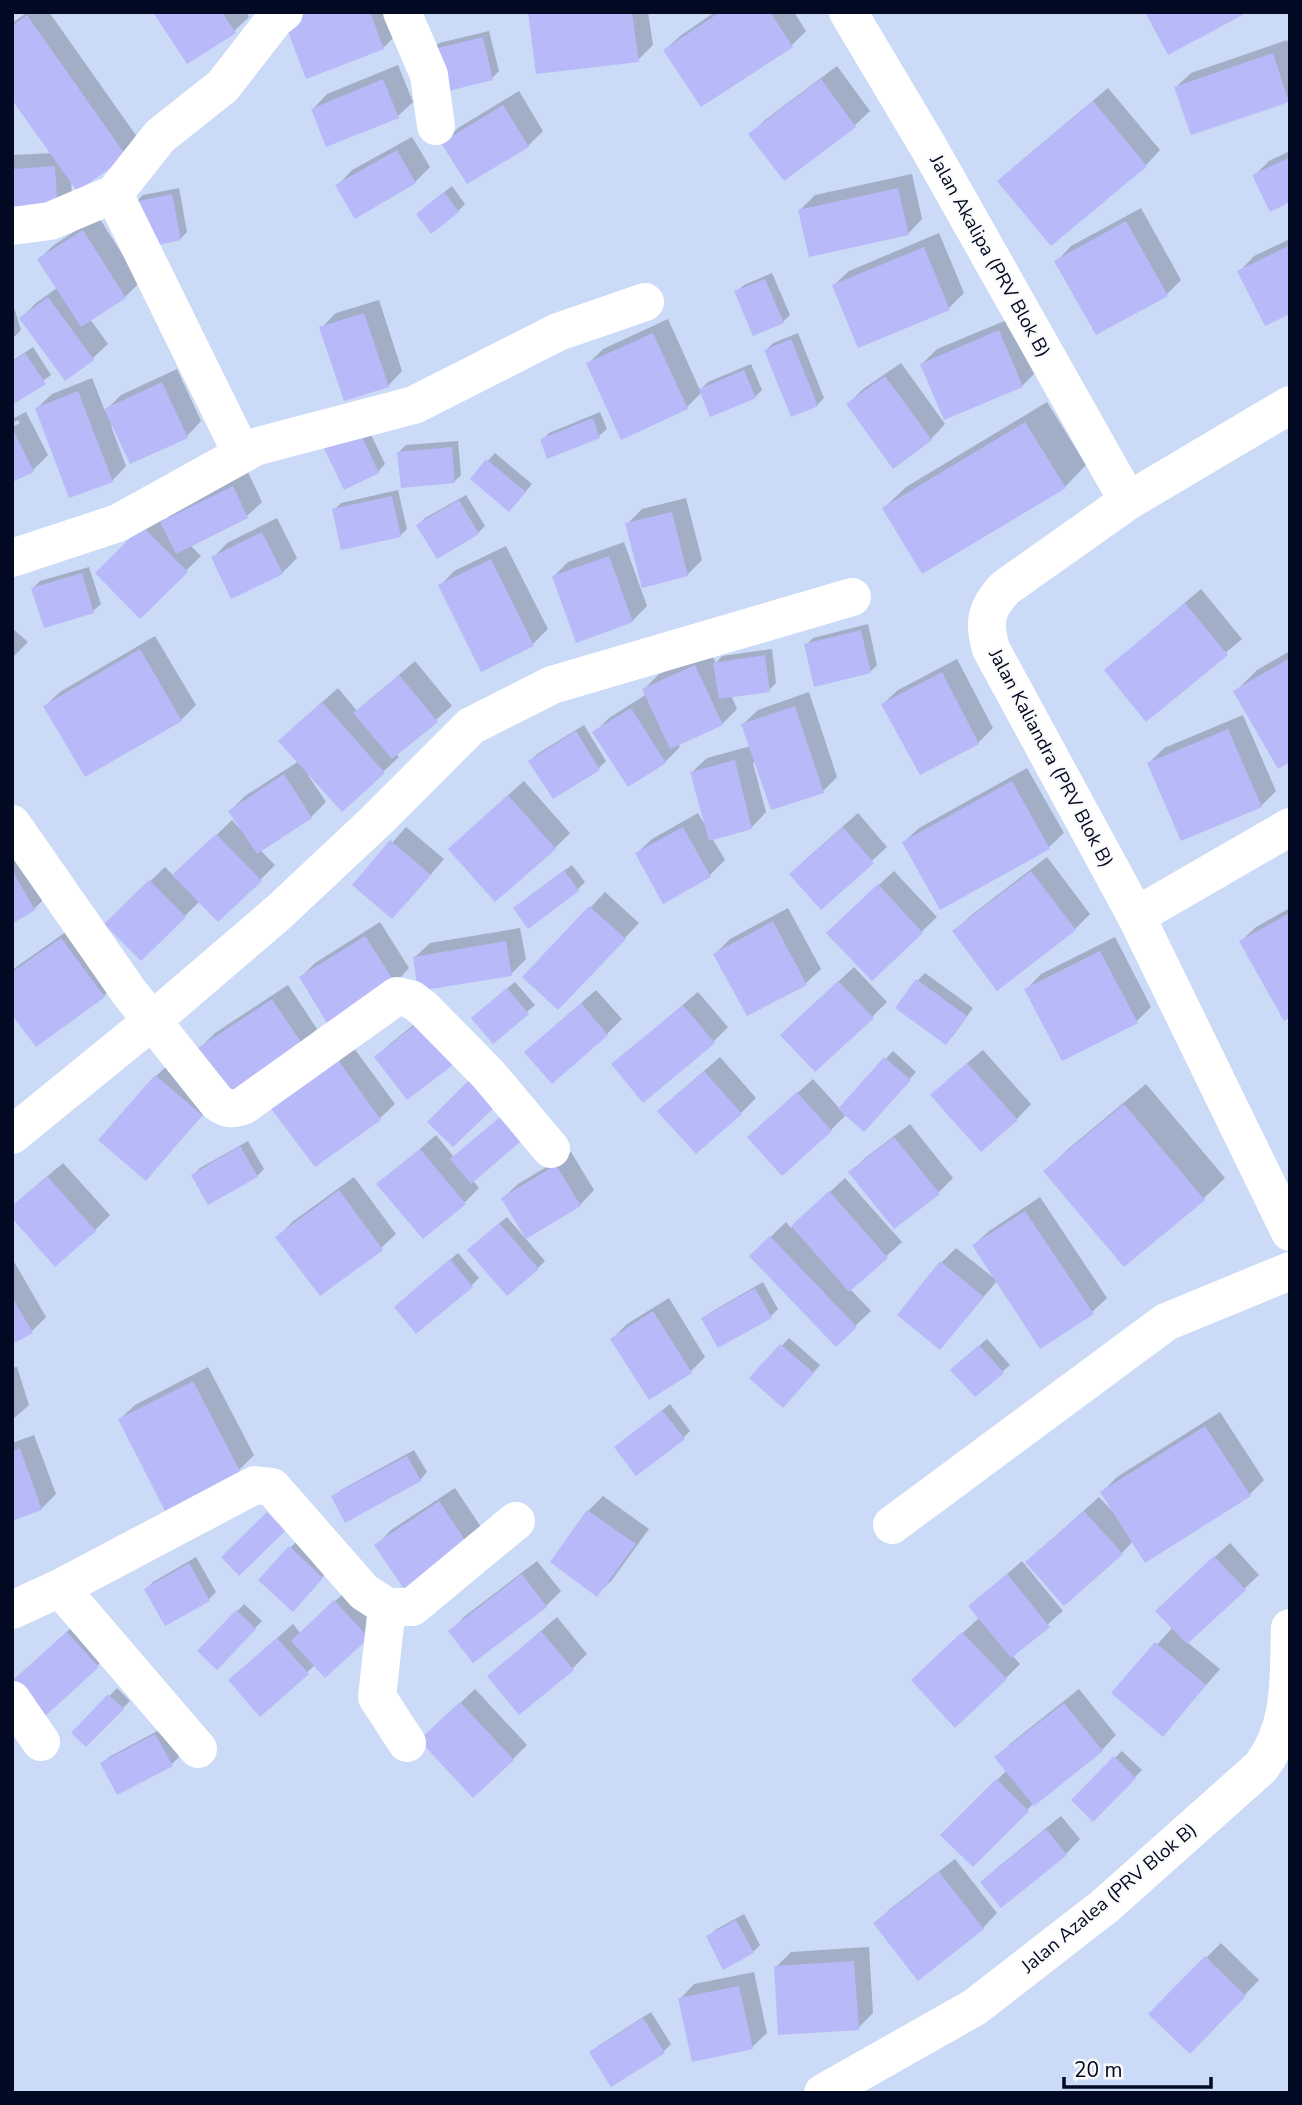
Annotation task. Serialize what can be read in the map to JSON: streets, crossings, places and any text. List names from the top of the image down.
{
  "streets": {
    "street": ["Jalan Akalipa (PRV Blok B)", "Jalan Kaliandra (PRV Blok B)", "Jalan Azalea (PRV Blok B)"]
  },
  "crossings": [
    ["Jalan Akalipa (PRV Blok B)", "Jalan Kaliandra (PRV Blok B)"]
  ],
  "scale_bar": "20 m"
}
